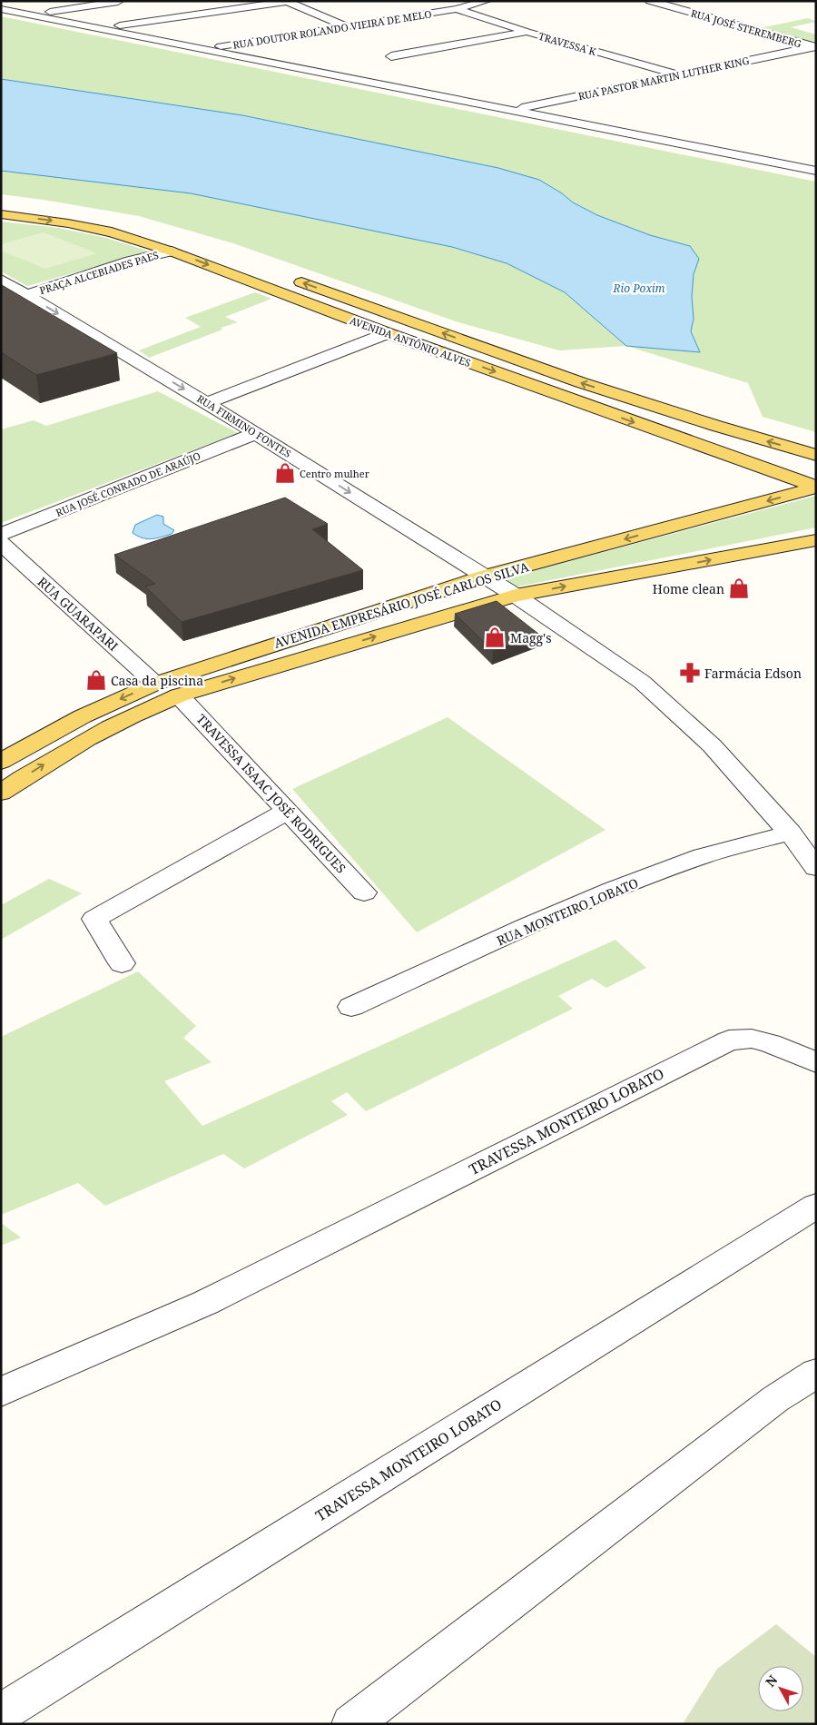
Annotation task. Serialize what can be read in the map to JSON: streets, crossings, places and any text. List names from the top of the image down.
{
  "streets": {
    "main road": ["AVENIDA ANTÔNIO ALVES", "AVENIDA EMPRESÁRIO JOSÉ CARLOS SILVA"],
    "street": [
      "RUA JOSÉ STEREMBERG",
      "RUA DOUTOR ROLANDO VIEIRA DE MELO",
      "TRAVESSA K",
      "RUA PASTOR MARTIN LUTHER KING",
      "PRAÇA ALCEBIADES PAES",
      "RUA FIRMINO FONTES",
      "RUA JOSÉ CONRADO DE ARAÚJO",
      "RUA GUARAPARI",
      "TRAVESSA ISAAC JOSÉ RODRIGUES",
      "RUA MONTEIRO LOBATO",
      "TRAVESSA MONTEIRO LOBATO"
    ]
  },
  "crossings": [
    ["RUA JOSÉ STEREMBERG", "RUA PASTOR MARTIN LUTHER KING"],
    ["RUA DOUTOR ROLANDO VIEIRA DE MELO", "TRAVESSA K"],
    ["TRAVESSA K", "RUA PASTOR MARTIN LUTHER KING"],
    ["PRAÇA ALCEBIADES PAES", "AVENIDA ANTÔNIO ALVES"],
    ["PRAÇA ALCEBIADES PAES", "RUA FIRMINO FONTES"],
    ["AVENIDA ANTÔNIO ALVES", "AVENIDA EMPRESÁRIO JOSÉ CARLOS SILVA"],
    ["RUA FIRMINO FONTES", "RUA JOSÉ CONRADO DE ARAÚJO"],
    ["RUA FIRMINO FONTES", "AVENIDA EMPRESÁRIO JOSÉ CARLOS SILVA"],
    ["RUA FIRMINO FONTES", "RUA MONTEIRO LOBATO"],
    ["AVENIDA EMPRESÁRIO JOSÉ CARLOS SILVA", "RUA GUARAPARI"],
    ["AVENIDA EMPRESÁRIO JOSÉ CARLOS SILVA", "TRAVESSA ISAAC JOSÉ RODRIGUES"]
  ],
  "one_way": ["RUA FIRMINO FONTES"],
  "water": ["Rio Poxim"],
  "places": {
    "shop": [
      "Centro mulher",
      "Home clean",
      "Magg's",
      "Casa da piscina"
    ],
    "pharmacy": ["Farmácia Edson"]
  },
  "north": "top left"
}
